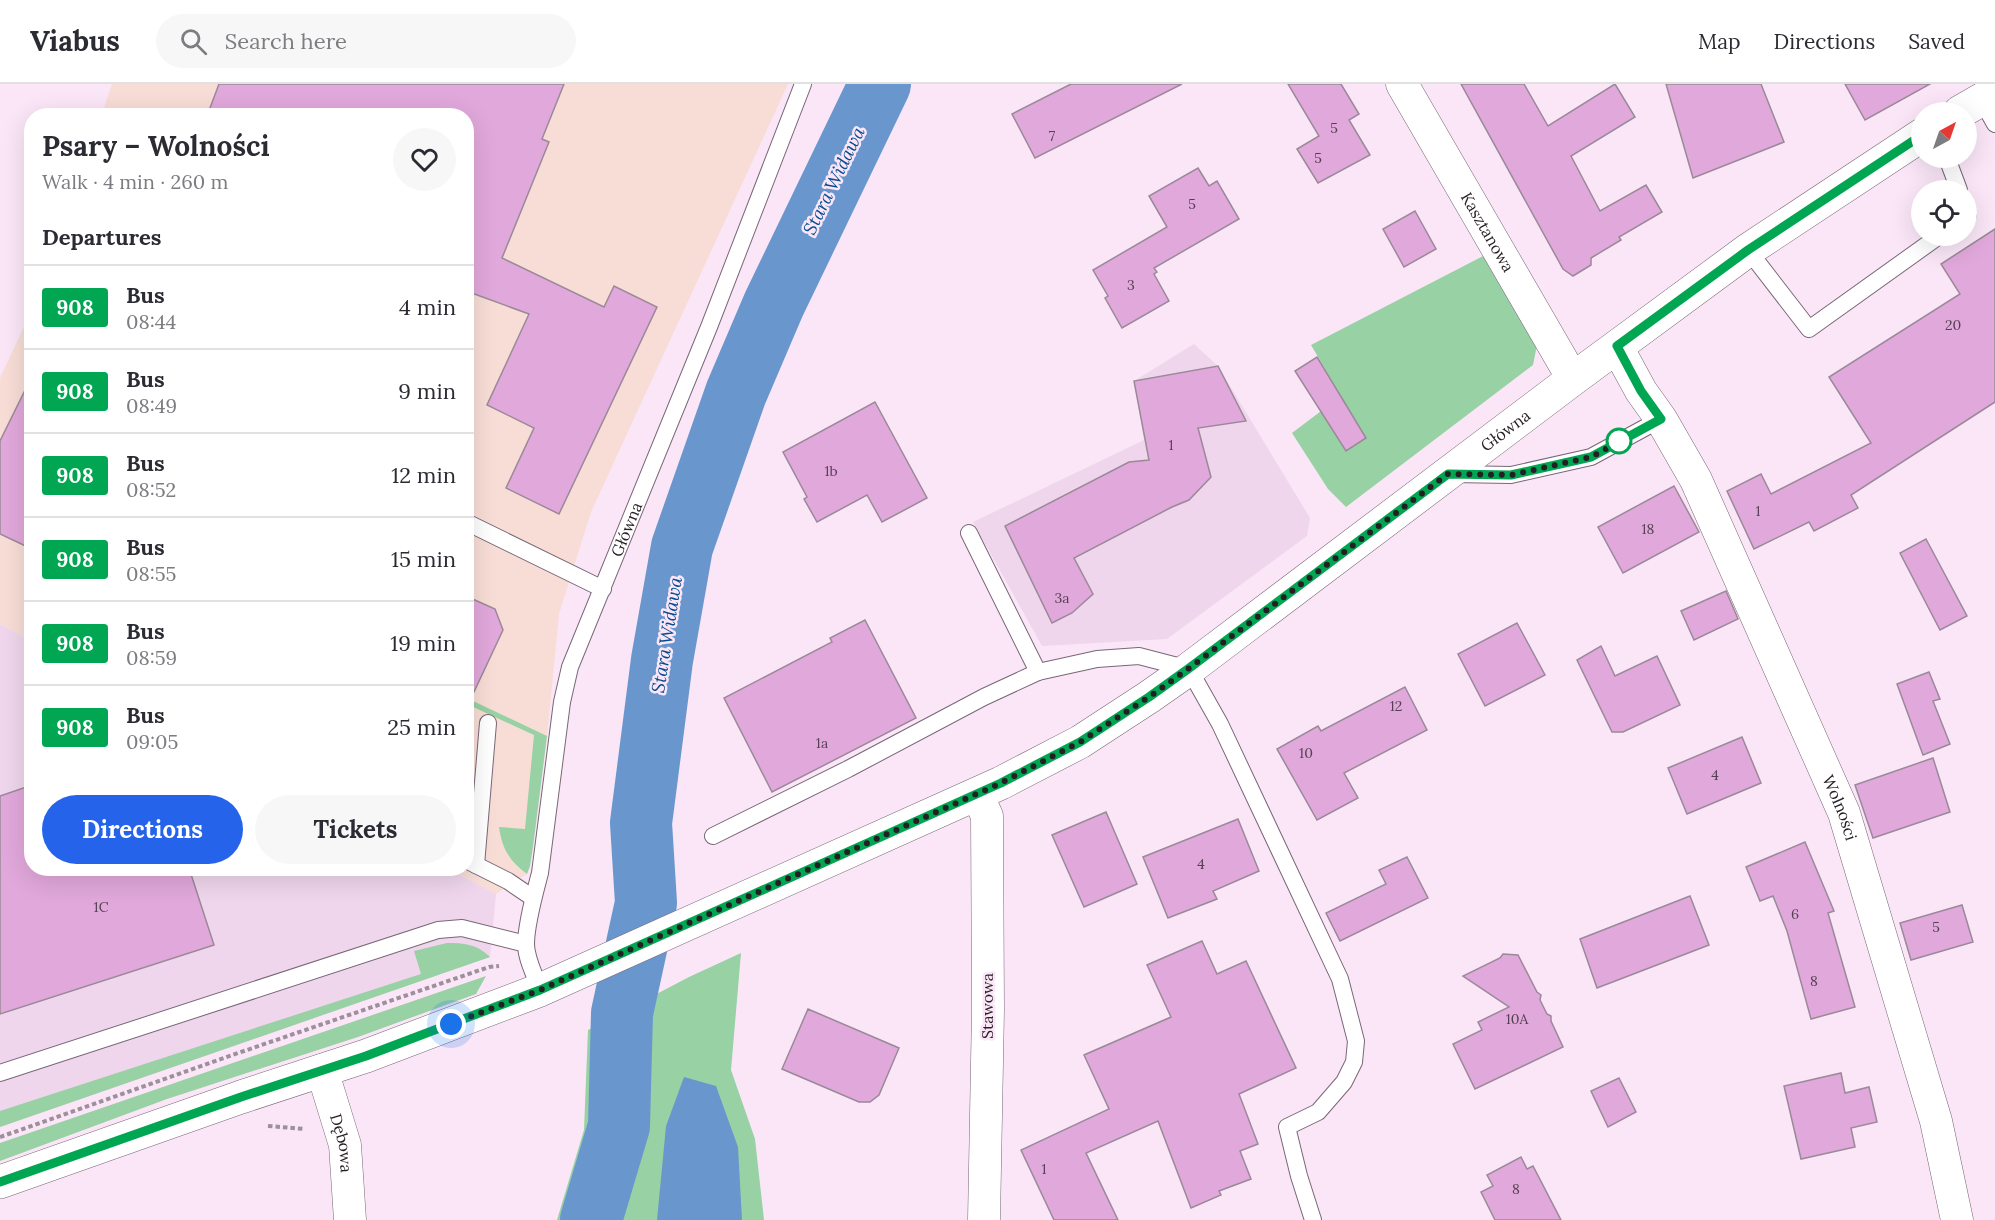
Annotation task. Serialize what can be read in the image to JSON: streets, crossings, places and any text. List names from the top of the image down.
{
  "streets": {
    "main road": ["Główna"],
    "street": [
      "Kasztanowa",
      "Wolności",
      "Stawowa",
      "Dębowa"
    ]
  },
  "crossings": [
    ["Kasztanowa", "Główna"],
    ["Główna", "Wolności"],
    ["Główna", "Stawowa"],
    ["Główna", "Dębowa"]
  ],
  "water": ["Stara Widawa"],
  "lines": ["bus line 908"],
  "house_numbers": [
    "5",
    "7",
    "5",
    "5",
    "3",
    "20",
    "1",
    "1b",
    "1",
    "18",
    "3a",
    "12",
    "1a",
    "10",
    "4",
    "4",
    "1C",
    "6",
    "5",
    "8",
    "10A",
    "1",
    "8"
  ],
  "north": "top right",
  "page": {
    "header": "Viabus",
    "search": "Search here",
    "nav": ["Map", "Directions", "Saved"],
    "heading": [
      ["Psary – Wolności", "Walk · 4 min · 260 m"],
      "Departures"
    ],
    "list": [
      {
        "mark": "908",
        "name": "Bus",
        "note": "08:44",
        "value": "4 min"
      },
      {
        "mark": "908",
        "name": "Bus",
        "note": "08:49",
        "value": "9 min"
      },
      {
        "mark": "908",
        "name": "Bus",
        "note": "08:52",
        "value": "12 min"
      },
      {
        "mark": "908",
        "name": "Bus",
        "note": "08:55",
        "value": "15 min"
      },
      {
        "mark": "908",
        "name": "Bus",
        "note": "08:59",
        "value": "19 min"
      },
      {
        "mark": "908",
        "name": "Bus",
        "note": "09:05",
        "value": "25 min"
      }
    ],
    "buttons": ["Directions", "Tickets"]
  }
}
